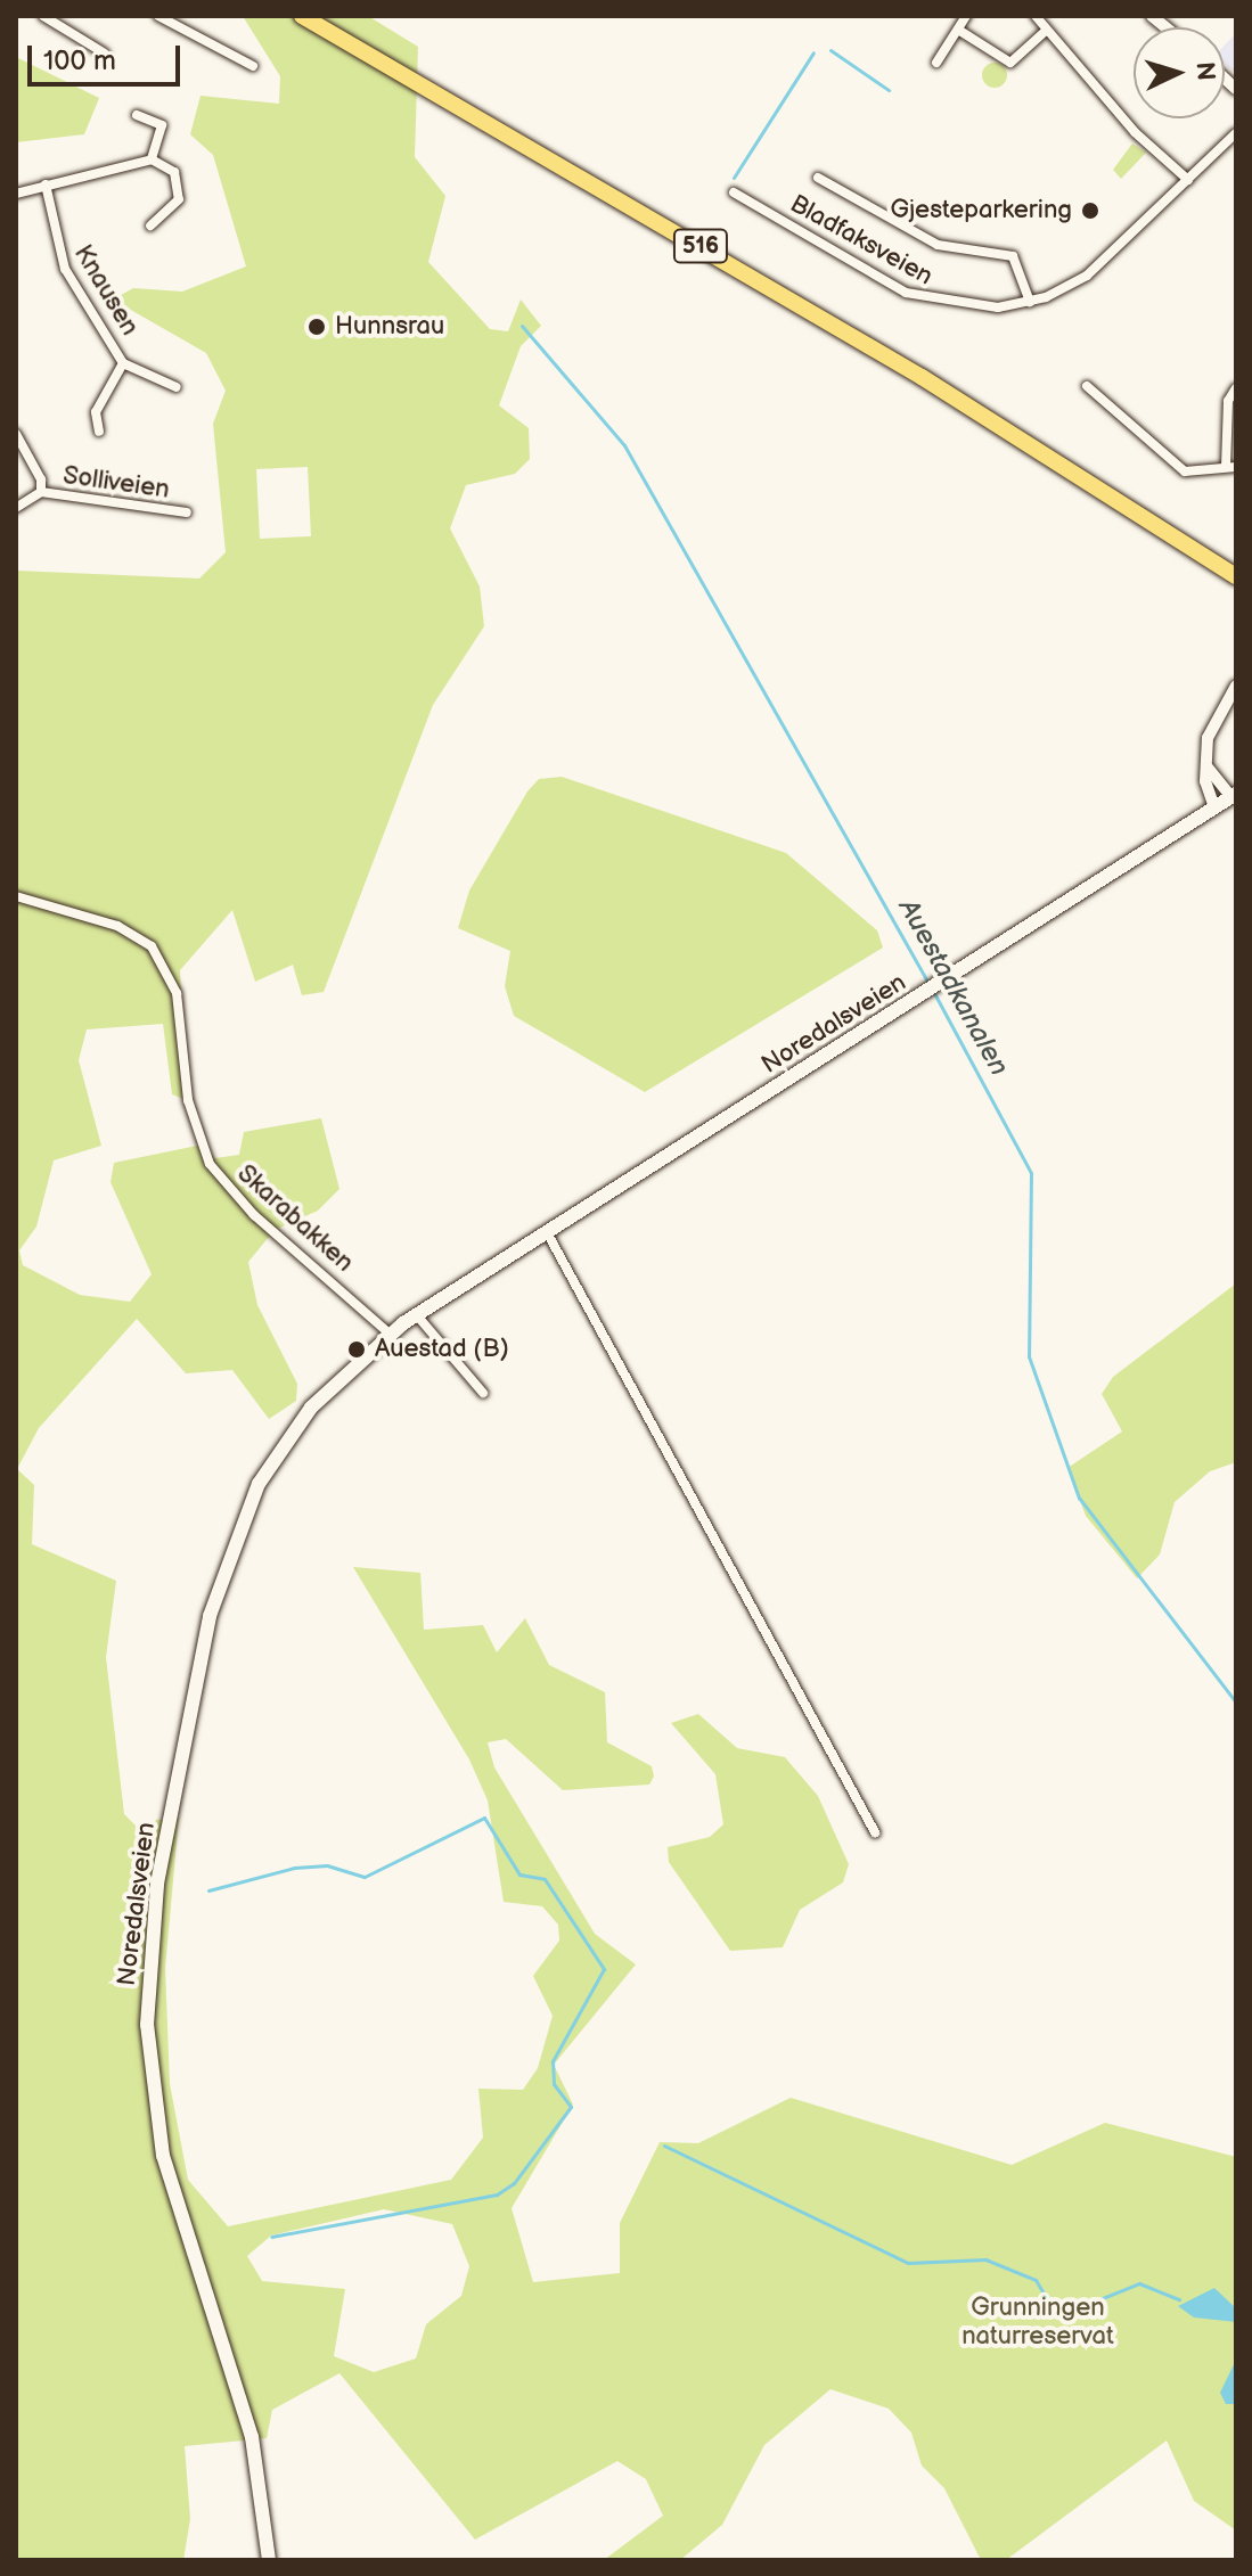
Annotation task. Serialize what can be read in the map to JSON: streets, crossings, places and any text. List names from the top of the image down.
{
  "streets": {
    "main road": ["516", "Noredalsveien"],
    "street": [
      "Bladfaksveien",
      "Knausen",
      "Solliveien",
      "Skarabakken"
    ]
  },
  "crossings": [
    ["Noredalsveien", "Skarabakken"]
  ],
  "water": ["Auestadkanalen"],
  "parks": ["Grunningen naturreservat"],
  "places": ["Gjesteparkering", "Hunnsrau", "Auestad (B)"],
  "scale_bar": "100 m",
  "north": "right"
}
